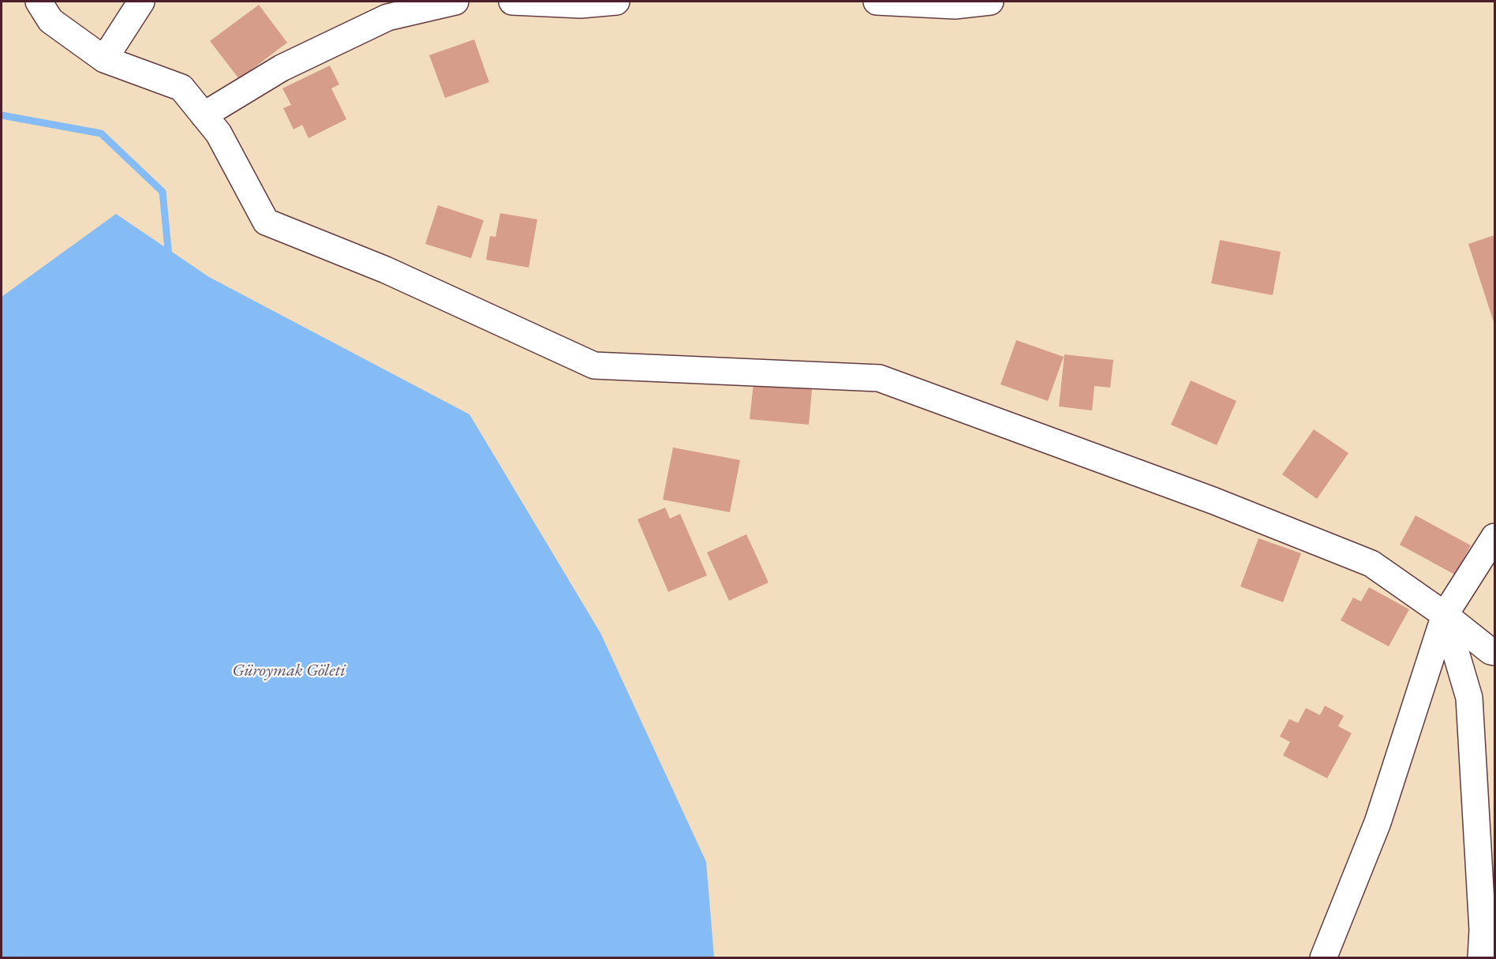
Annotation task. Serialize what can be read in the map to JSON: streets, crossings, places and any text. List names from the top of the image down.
{
  "water": ["Güroymak Göleti"]
}
